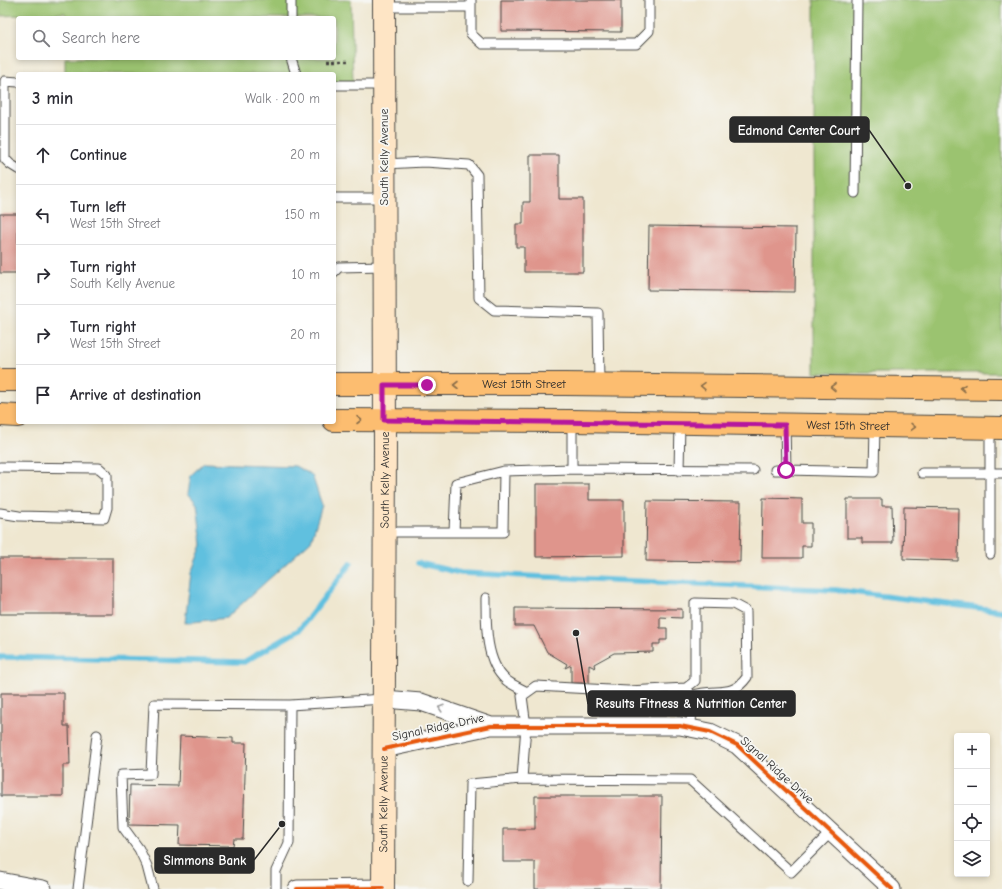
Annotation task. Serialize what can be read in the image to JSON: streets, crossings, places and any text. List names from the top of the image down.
{
  "streets": {
    "main road": ["South Kelly Avenue", "West 15th Street"],
    "street": ["Signal Ridge Drive"]
  },
  "crossings": [
    ["South Kelly Avenue", "West 15th Street"],
    ["South Kelly Avenue", "Signal Ridge Drive"]
  ],
  "places": ["Edmond Center Court", "Results Fitness & Nutrition Center", "Simmons Bank"],
  "page": {
    "search": "Search here",
    "heading": ["3 min", "Walk · 200 m"],
    "list": [
      ["Continue", "20 m"],
      ["Turn left", "West 15th Street", "150 m"],
      ["Turn right", "South Kelly Avenue", "10 m"],
      ["Turn right", "West 15th Street", "20 m"],
      "Arrive at destination"
    ],
    "map_buttons": ["+", "−"]
  }
}
